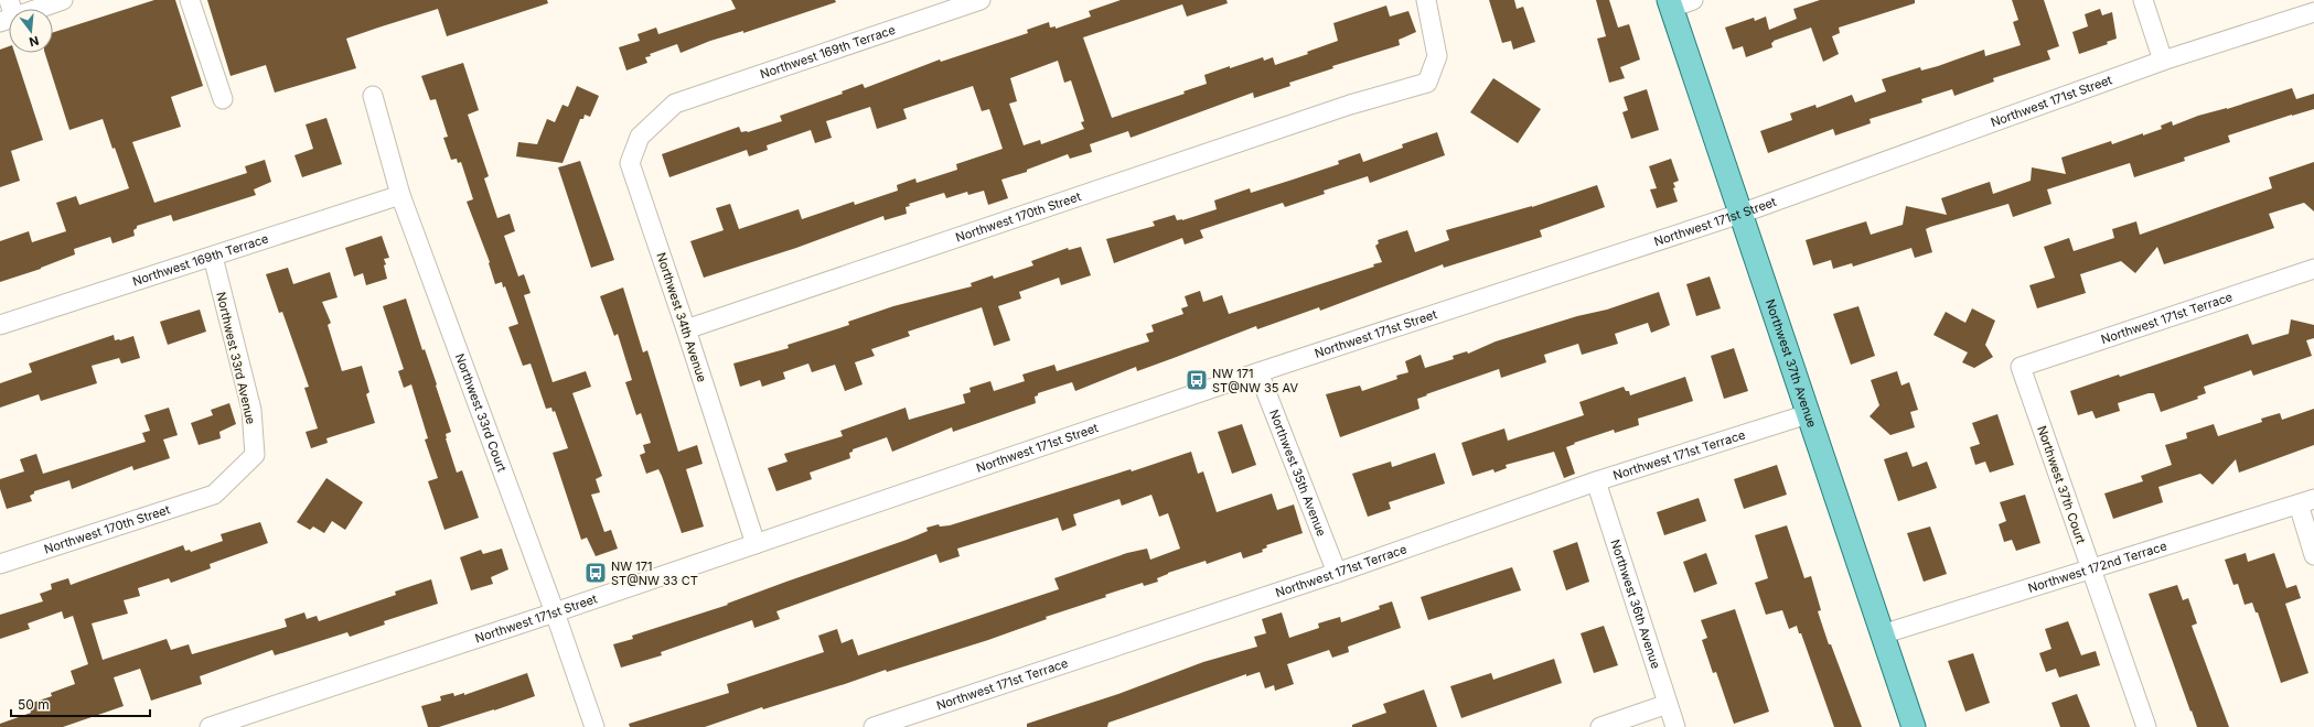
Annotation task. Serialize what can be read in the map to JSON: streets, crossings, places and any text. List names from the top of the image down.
{
  "streets": {
    "main road": ["Northwest 37th Avenue"],
    "street": [
      "Northwest 169th Terrace",
      "Northwest 171st Street",
      "Northwest 170th Street",
      "Northwest 34th Avenue",
      "Northwest 171st Terrace",
      "Northwest 33rd Avenue",
      "Northwest 33rd Court",
      "Northwest 35th Avenue",
      "Northwest 37th Court",
      "Northwest 172nd Terrace",
      "Northwest 36th Avenue"
    ]
  },
  "crossings": [
    ["Northwest 169th Terrace", "Northwest 34th Avenue"],
    ["Northwest 169th Terrace", "Northwest 33rd Avenue"],
    ["Northwest 169th Terrace", "Northwest 33rd Court"],
    ["Northwest 171st Street", "Northwest 34th Avenue"],
    ["Northwest 171st Street", "Northwest 37th Avenue"],
    ["Northwest 171st Street", "Northwest 33rd Court"],
    ["Northwest 171st Street", "Northwest 35th Avenue"],
    ["Northwest 170th Street", "Northwest 34th Avenue"],
    ["Northwest 170th Street", "Northwest 33rd Avenue"],
    ["Northwest 171st Terrace", "Northwest 37th Avenue"],
    ["Northwest 171st Terrace", "Northwest 35th Avenue"],
    ["Northwest 171st Terrace", "Northwest 37th Court"],
    ["Northwest 171st Terrace", "Northwest 36th Avenue"],
    ["Northwest 37th Avenue", "Northwest 172nd Terrace"],
    ["Northwest 37th Court", "Northwest 172nd Terrace"]
  ],
  "places": {
    "bus stop": ["NW 171 ST@NW 35 AV", "NW 171 ST@NW 33 CT"]
  },
  "scale_bar": "50 m",
  "north": "bottom"
}
